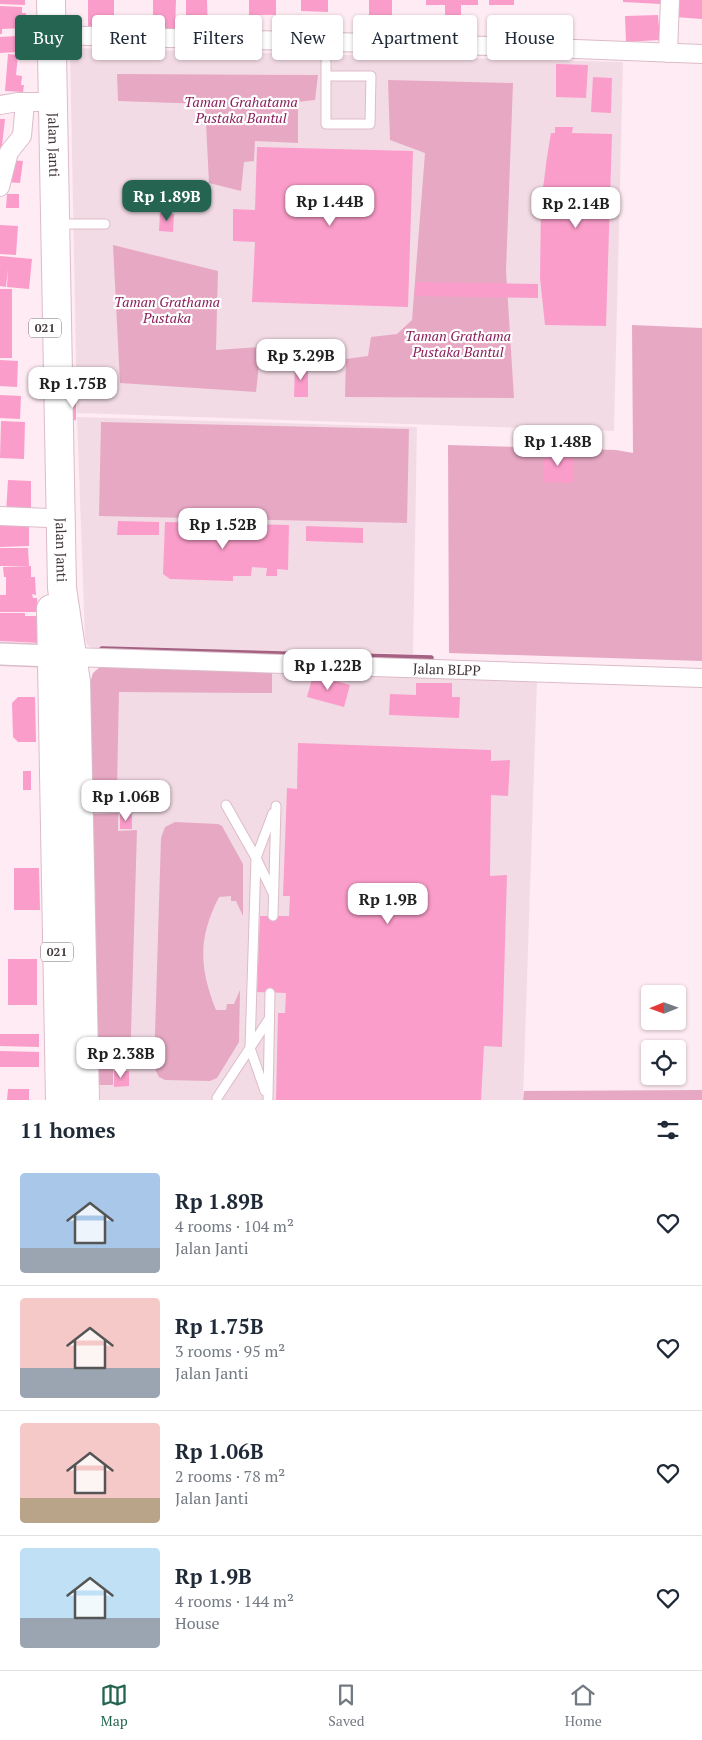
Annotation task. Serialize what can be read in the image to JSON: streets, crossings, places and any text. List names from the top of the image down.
{
  "streets": {
    "main road": ["Jalan Janti", "021"],
    "street": ["Jalan BLPP"]
  },
  "crossings": [
    ["Jalan Janti", "Jalan BLPP"]
  ],
  "parks": ["Taman Grahatama Pustaka Bantul", "Taman Grathama Pustaka", "Taman Grathama Pustaka Bantul"],
  "north": "left",
  "page": {
    "chip": [
      "Buy",
      "Rent",
      "Filters",
      "New",
      "Apartment",
      "House"
    ],
    "price": [
      "Rp 1.89B",
      "Rp 1.44B",
      "Rp 2.14B",
      "Rp 3.29B",
      "Rp 1.75B",
      "Rp 1.48B",
      "Rp 1.52B",
      "Rp 1.22B",
      "Rp 1.06B",
      "Rp 1.9B",
      "Rp 2.38B"
    ],
    "heading": "11 homes",
    "list": [
      {
        "name": "Rp 1.89B",
        "note": "4 rooms · 104 m² · Jalan Janti"
      },
      {
        "name": "Rp 1.75B",
        "note": "3 rooms · 95 m² · Jalan Janti"
      },
      {
        "name": "Rp 1.06B",
        "note": "2 rooms · 78 m² · Jalan Janti"
      },
      {
        "name": "Rp 1.9B",
        "note": "4 rooms · 144 m² · House"
      }
    ],
    "tabs": ["Map", "Saved", "Home"]
  }
}
